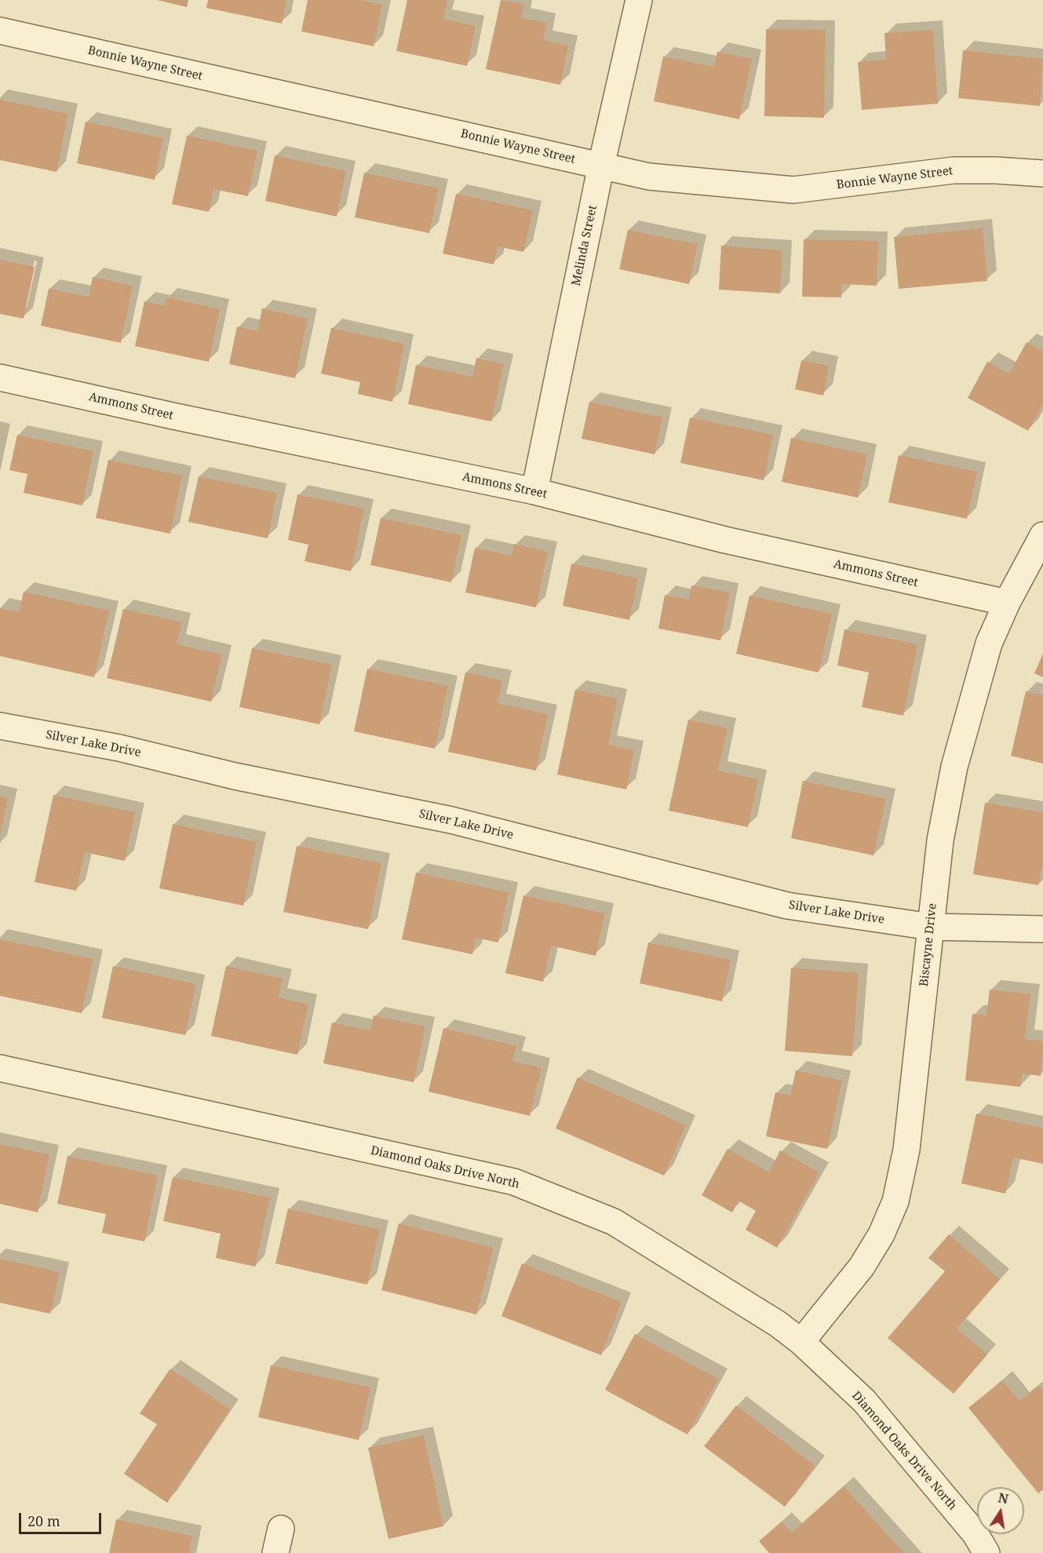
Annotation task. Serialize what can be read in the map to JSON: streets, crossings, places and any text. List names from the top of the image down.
{
  "streets": {
    "street": [
      "Bonnie Wayne Street",
      "Melinda Street",
      "Ammons Street",
      "Silver Lake Drive",
      "Biscayne Drive",
      "Diamond Oaks Drive North"
    ]
  },
  "crossings": [
    ["Bonnie Wayne Street", "Melinda Street"],
    ["Melinda Street", "Ammons Street"],
    ["Ammons Street", "Biscayne Drive"],
    ["Silver Lake Drive", "Biscayne Drive"],
    ["Biscayne Drive", "Diamond Oaks Drive North"]
  ],
  "scale_bar": "20 m",
  "north": "top"
}
